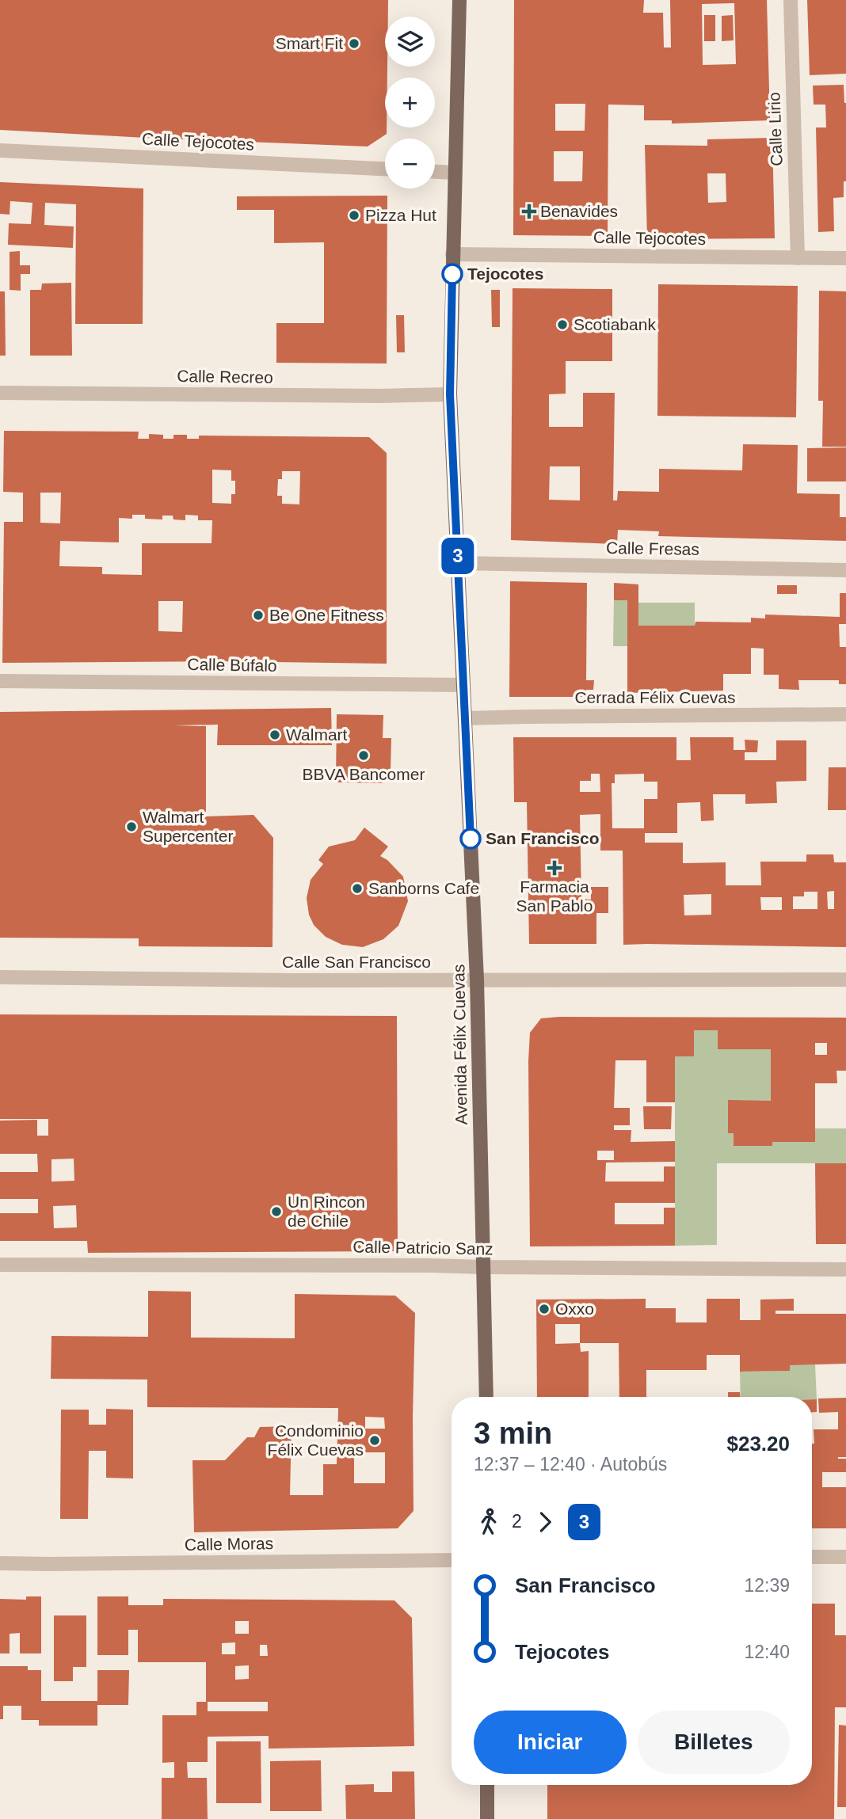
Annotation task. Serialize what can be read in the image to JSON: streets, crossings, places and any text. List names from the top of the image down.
{
  "streets": {
    "main road": ["Avenida Félix Cuevas"],
    "street": [
      "Calle Lirio",
      "Calle Tejocotes",
      "Calle Recreo",
      "Calle Fresas",
      "Calle Búfalo",
      "Cerrada Félix Cuevas",
      "Calle San Francisco",
      "Calle Patricio Sanz",
      "Calle Moras"
    ]
  },
  "crossings": [
    ["Calle Lirio", "Calle Tejocotes"],
    ["Calle Fresas", "Avenida Félix Cuevas"],
    ["Calle Búfalo", "Avenida Félix Cuevas"],
    ["Cerrada Félix Cuevas", "Avenida Félix Cuevas"],
    ["Calle San Francisco", "Avenida Félix Cuevas"],
    ["Avenida Félix Cuevas", "Calle Patricio Sanz"]
  ],
  "places": {
    "other": [
      "Smart Fit",
      "Pizza Hut",
      "Tejocotes",
      "Scotiabank",
      "Be One Fitness",
      "Walmart",
      "BBVA Bancomer",
      "Walmart Supercenter",
      "San Francisco",
      "Sanborns Cafe",
      "Un Rincon de Chile",
      "Oxxo",
      "Condominio Félix Cuevas"
    ],
    "health": ["Benavides", "Farmacia San Pablo"]
  },
  "lines": ["bus line 3"],
  "page": {
    "on_map": "3",
    "map_buttons": ["+", "−"],
    "heading": ["3 min", "12:37 – 12:40 · Autobús", "$23.20"],
    "legs": ["2", "3"],
    "list": [
      {
        "name": "San Francisco",
        "value": "12:39"
      },
      {
        "name": "Tejocotes",
        "value": "12:40"
      }
    ],
    "buttons": ["Iniciar", "Billetes"]
  }
}
